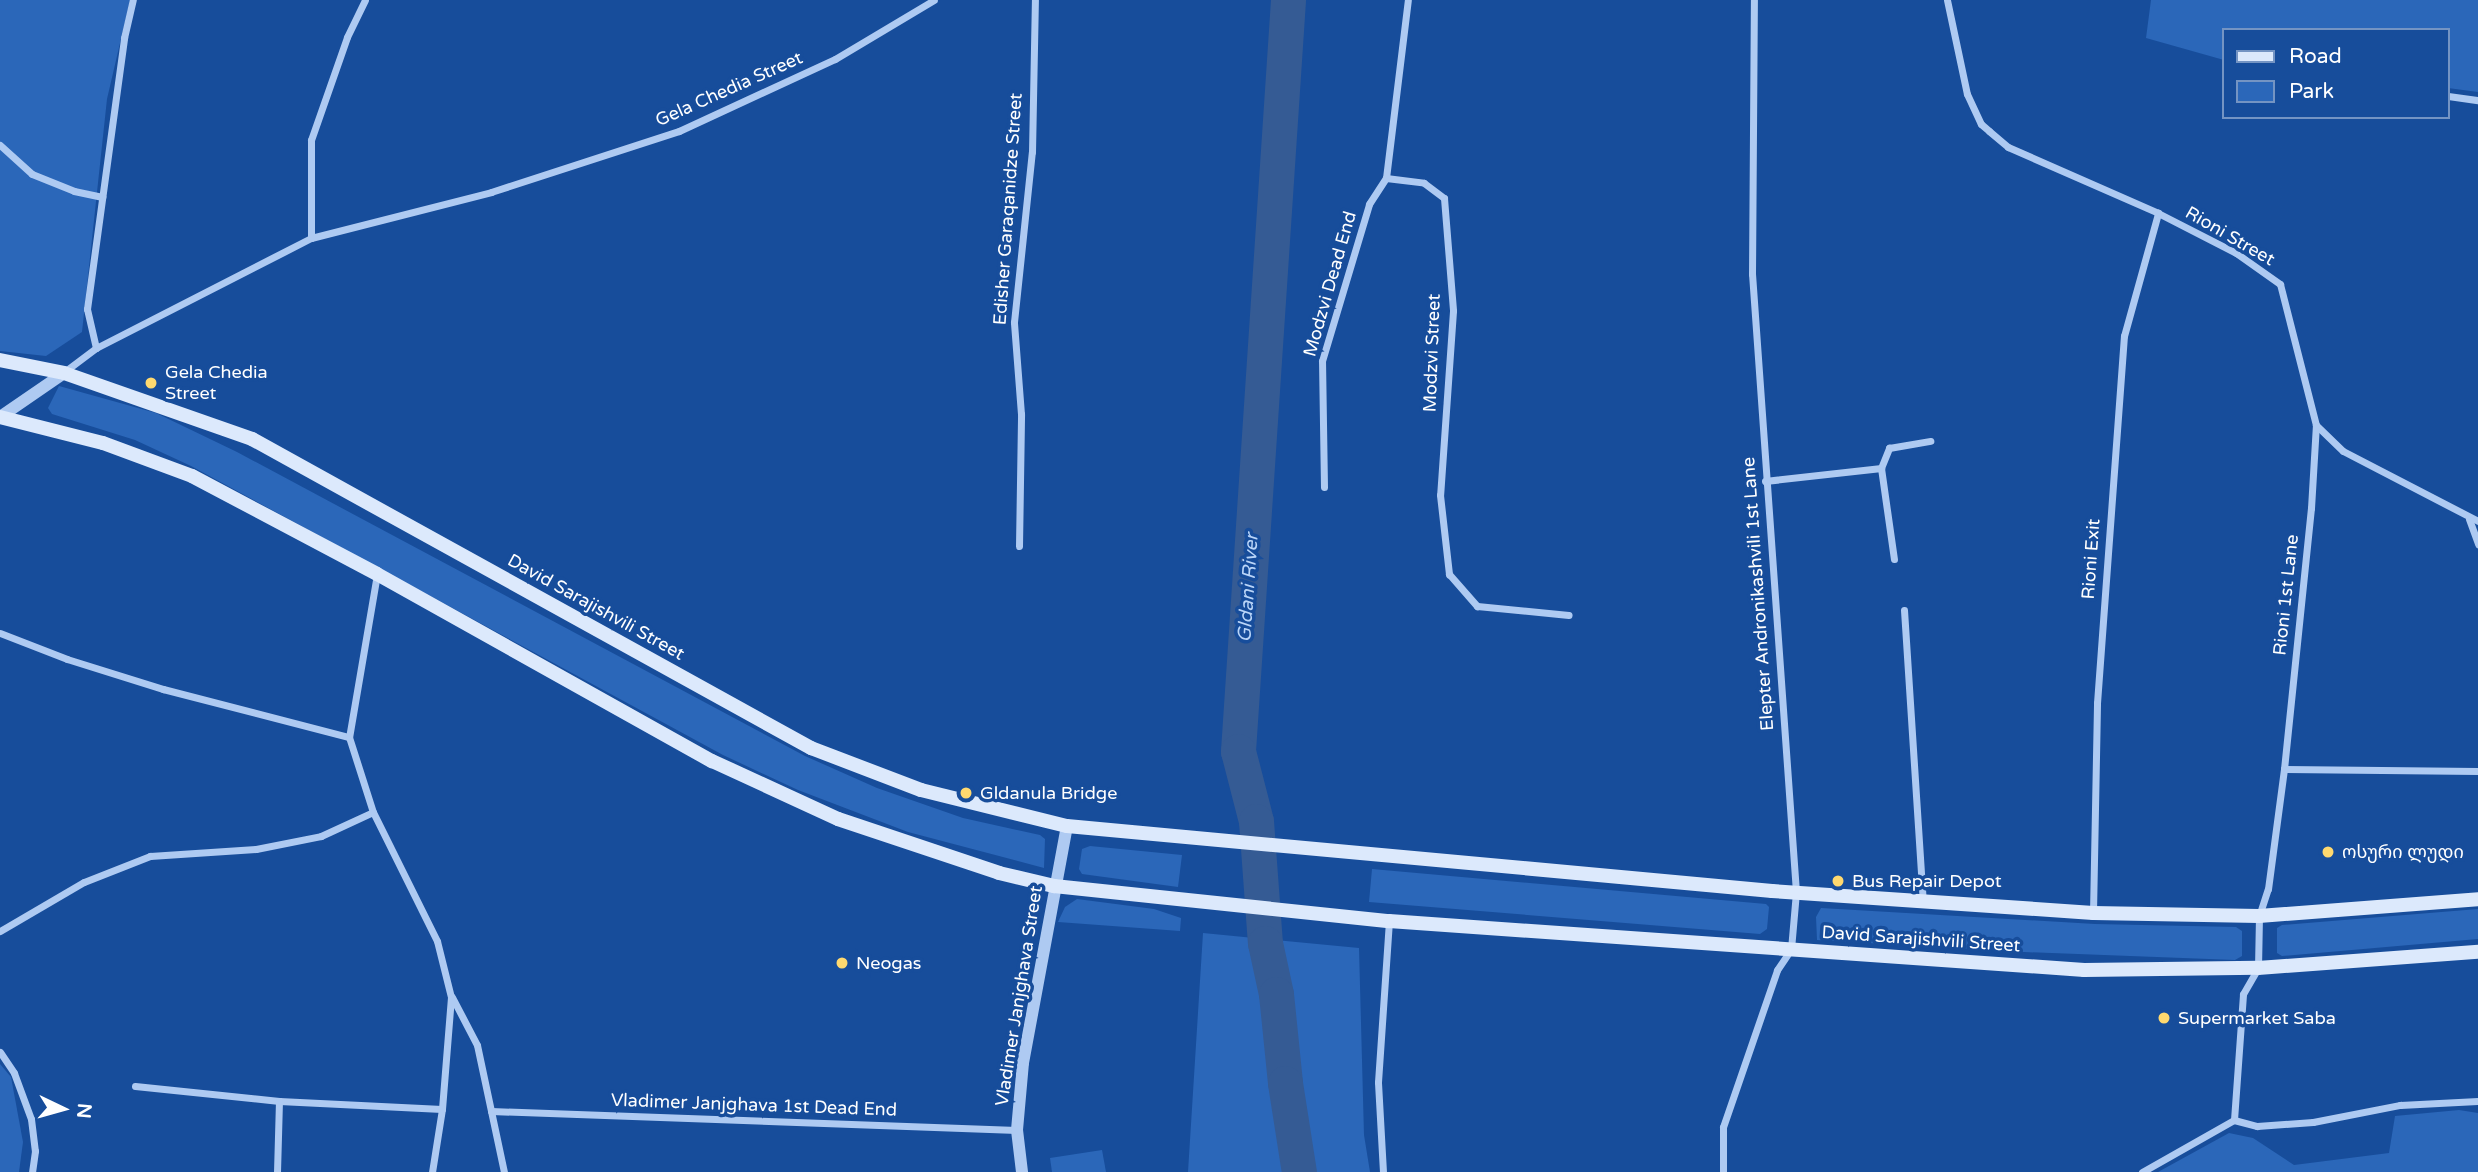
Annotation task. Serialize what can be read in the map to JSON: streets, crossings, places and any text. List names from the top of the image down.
{
  "streets": {
    "main road": ["David Sarajishvili Street"],
    "street": [
      "Gela Chedia Street",
      "Edisher Garaqanidze Street",
      "Rioni Street",
      "Modzvi Dead End",
      "Modzvi Street",
      "Rioni Exit",
      "Elepter Andronikashvili 1st Lane",
      "Rioni 1st Lane",
      "Vladimer Janjghava Street",
      "Vladimer Janjghava 1st Dead End"
    ]
  },
  "crossings": [
    ["Gela Chedia Street", "David Sarajishvili Street"],
    ["Rioni Street", "Rioni Exit"],
    ["Rioni Street", "Rioni 1st Lane"],
    ["Modzvi Dead End", "Modzvi Street"],
    ["Rioni Exit", "David Sarajishvili Street"],
    ["Elepter Andronikashvili 1st Lane", "David Sarajishvili Street"],
    ["Rioni 1st Lane", "David Sarajishvili Street"],
    ["David Sarajishvili Street", "Vladimer Janjghava Street"],
    ["Vladimer Janjghava Street", "Vladimer Janjghava 1st Dead End"]
  ],
  "water": ["Gldani River"],
  "places": [
    "Gela Chedia Street",
    "Gldanula Bridge",
    "ოსური ლუდი",
    "Bus Repair Depot",
    "Neogas",
    "Supermarket Saba"
  ],
  "legend": ["Road", "Park"],
  "north": "right"
}
